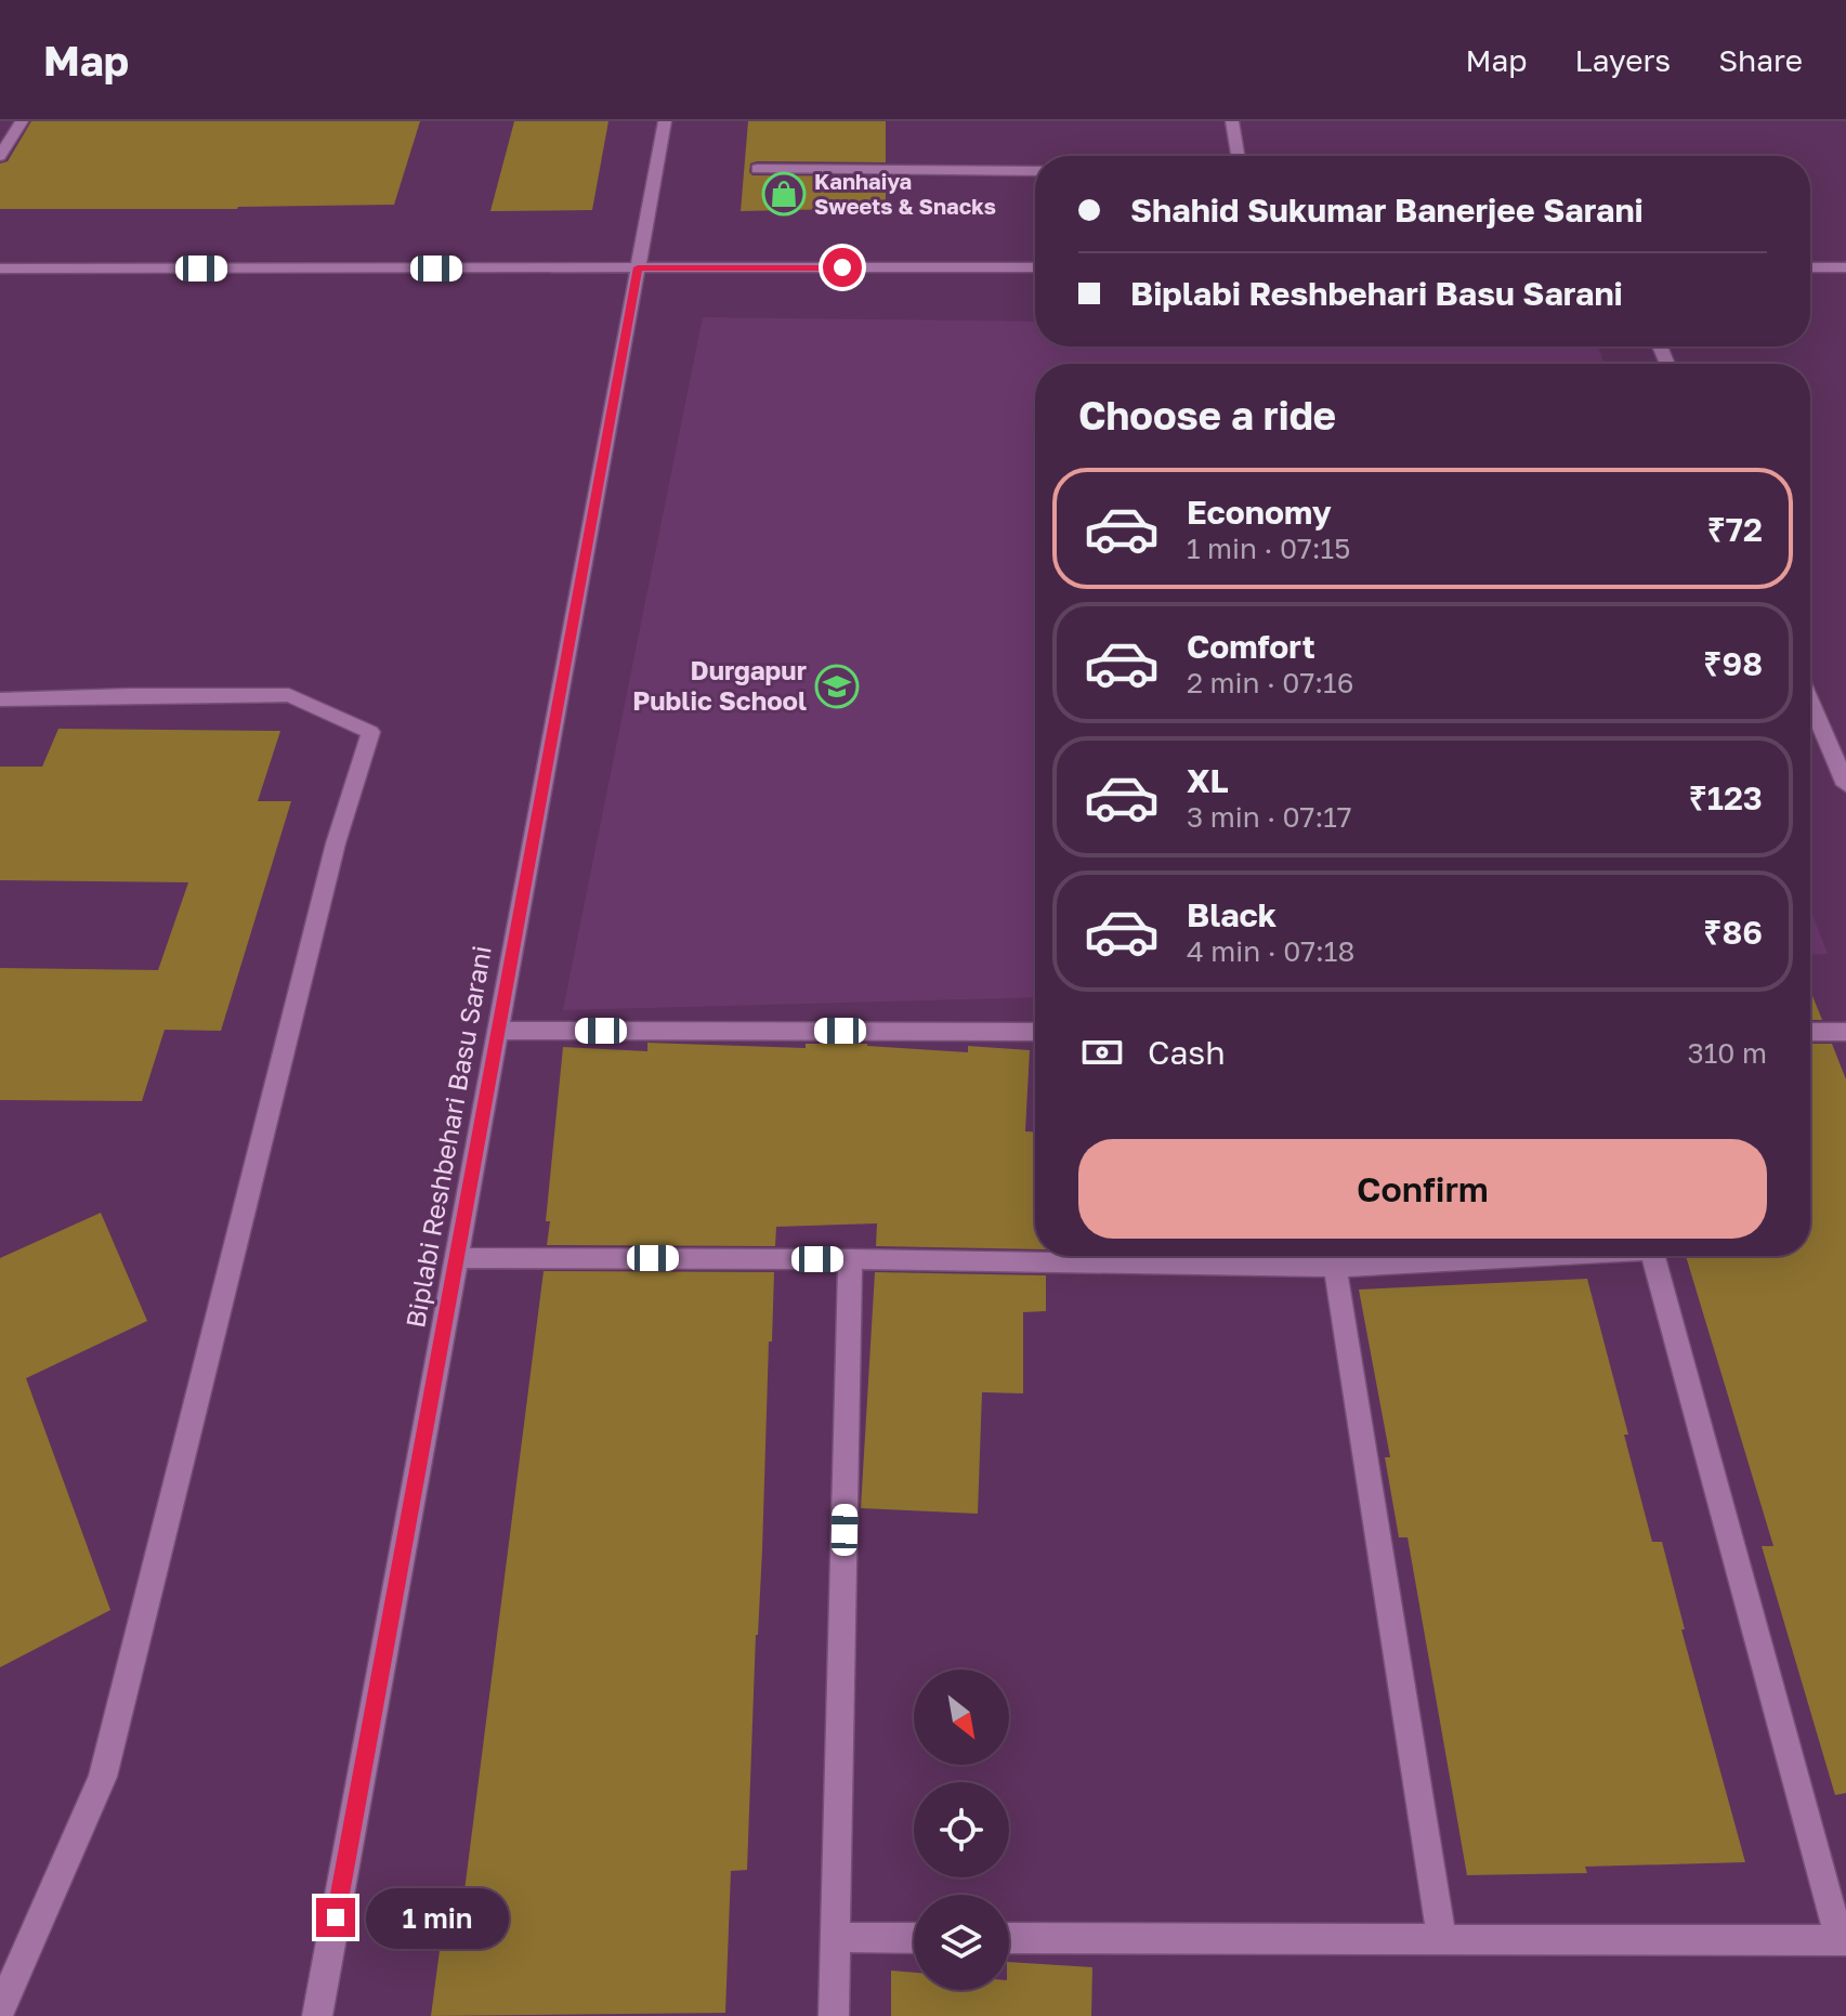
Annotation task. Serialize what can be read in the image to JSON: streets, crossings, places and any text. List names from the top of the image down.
{
  "streets": {
    "street": ["Biplabi Reshbehari Basu Sarani"]
  },
  "places": {
    "shop": ["Kanhaiya Sweets & Snacks"],
    "school or university": ["Durgapur Public School"]
  },
  "north": "bottom right",
  "page": {
    "header": "Map",
    "nav": ["Map", "Layers", "Share"],
    "banner": ["Shahid Sukumar Banerjee Sarani", "Biplabi Reshbehari Basu Sarani"],
    "heading": "Choose a ride",
    "list": [
      {
        "name": "Economy",
        "note": "1 min · 07:15",
        "value": "₹72"
      },
      {
        "name": "Comfort",
        "note": "2 min · 07:16",
        "value": "₹98"
      },
      {
        "name": "XL",
        "note": "3 min · 07:17",
        "value": "₹123"
      },
      {
        "name": "Black",
        "note": "4 min · 07:18",
        "value": "₹86"
      }
    ],
    "pay": ["Cash", "310 m"],
    "buttons": "Confirm",
    "bubble": "1 min"
  }
}
